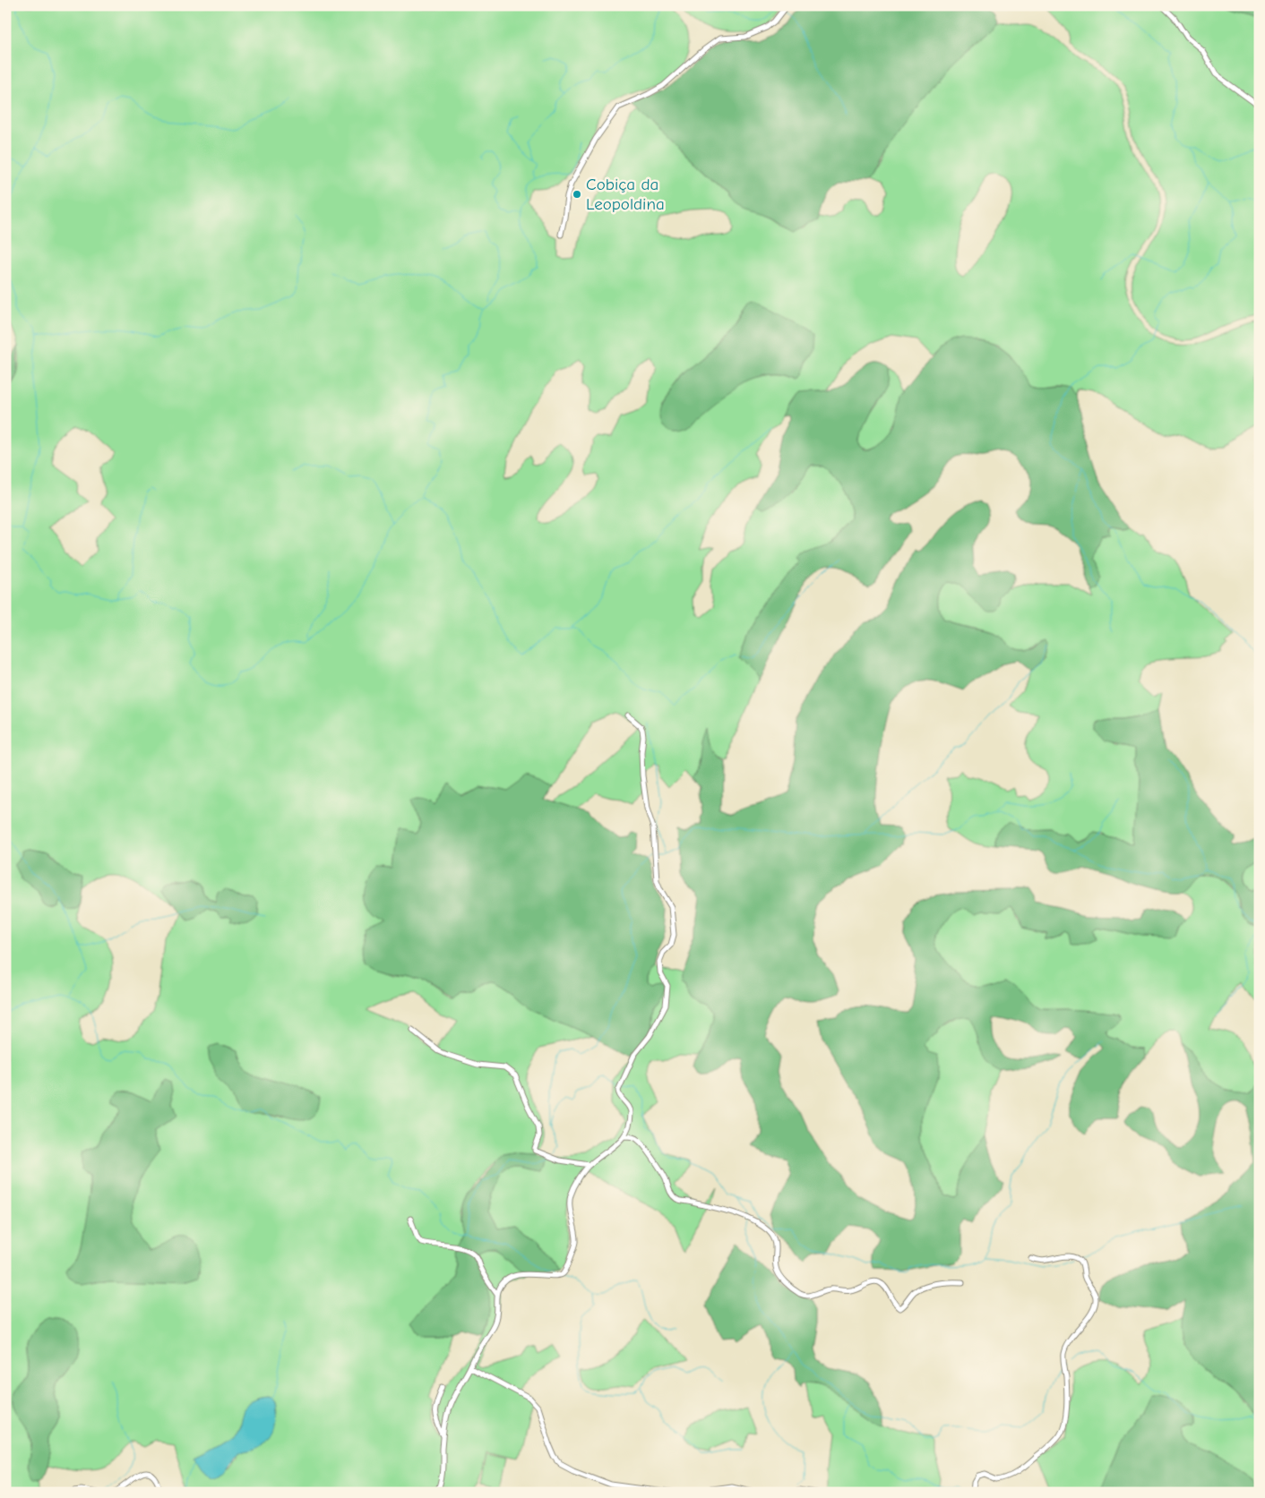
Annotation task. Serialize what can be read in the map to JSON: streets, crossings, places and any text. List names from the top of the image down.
{
  "places": ["Cobiça da Leopoldina"]
}
